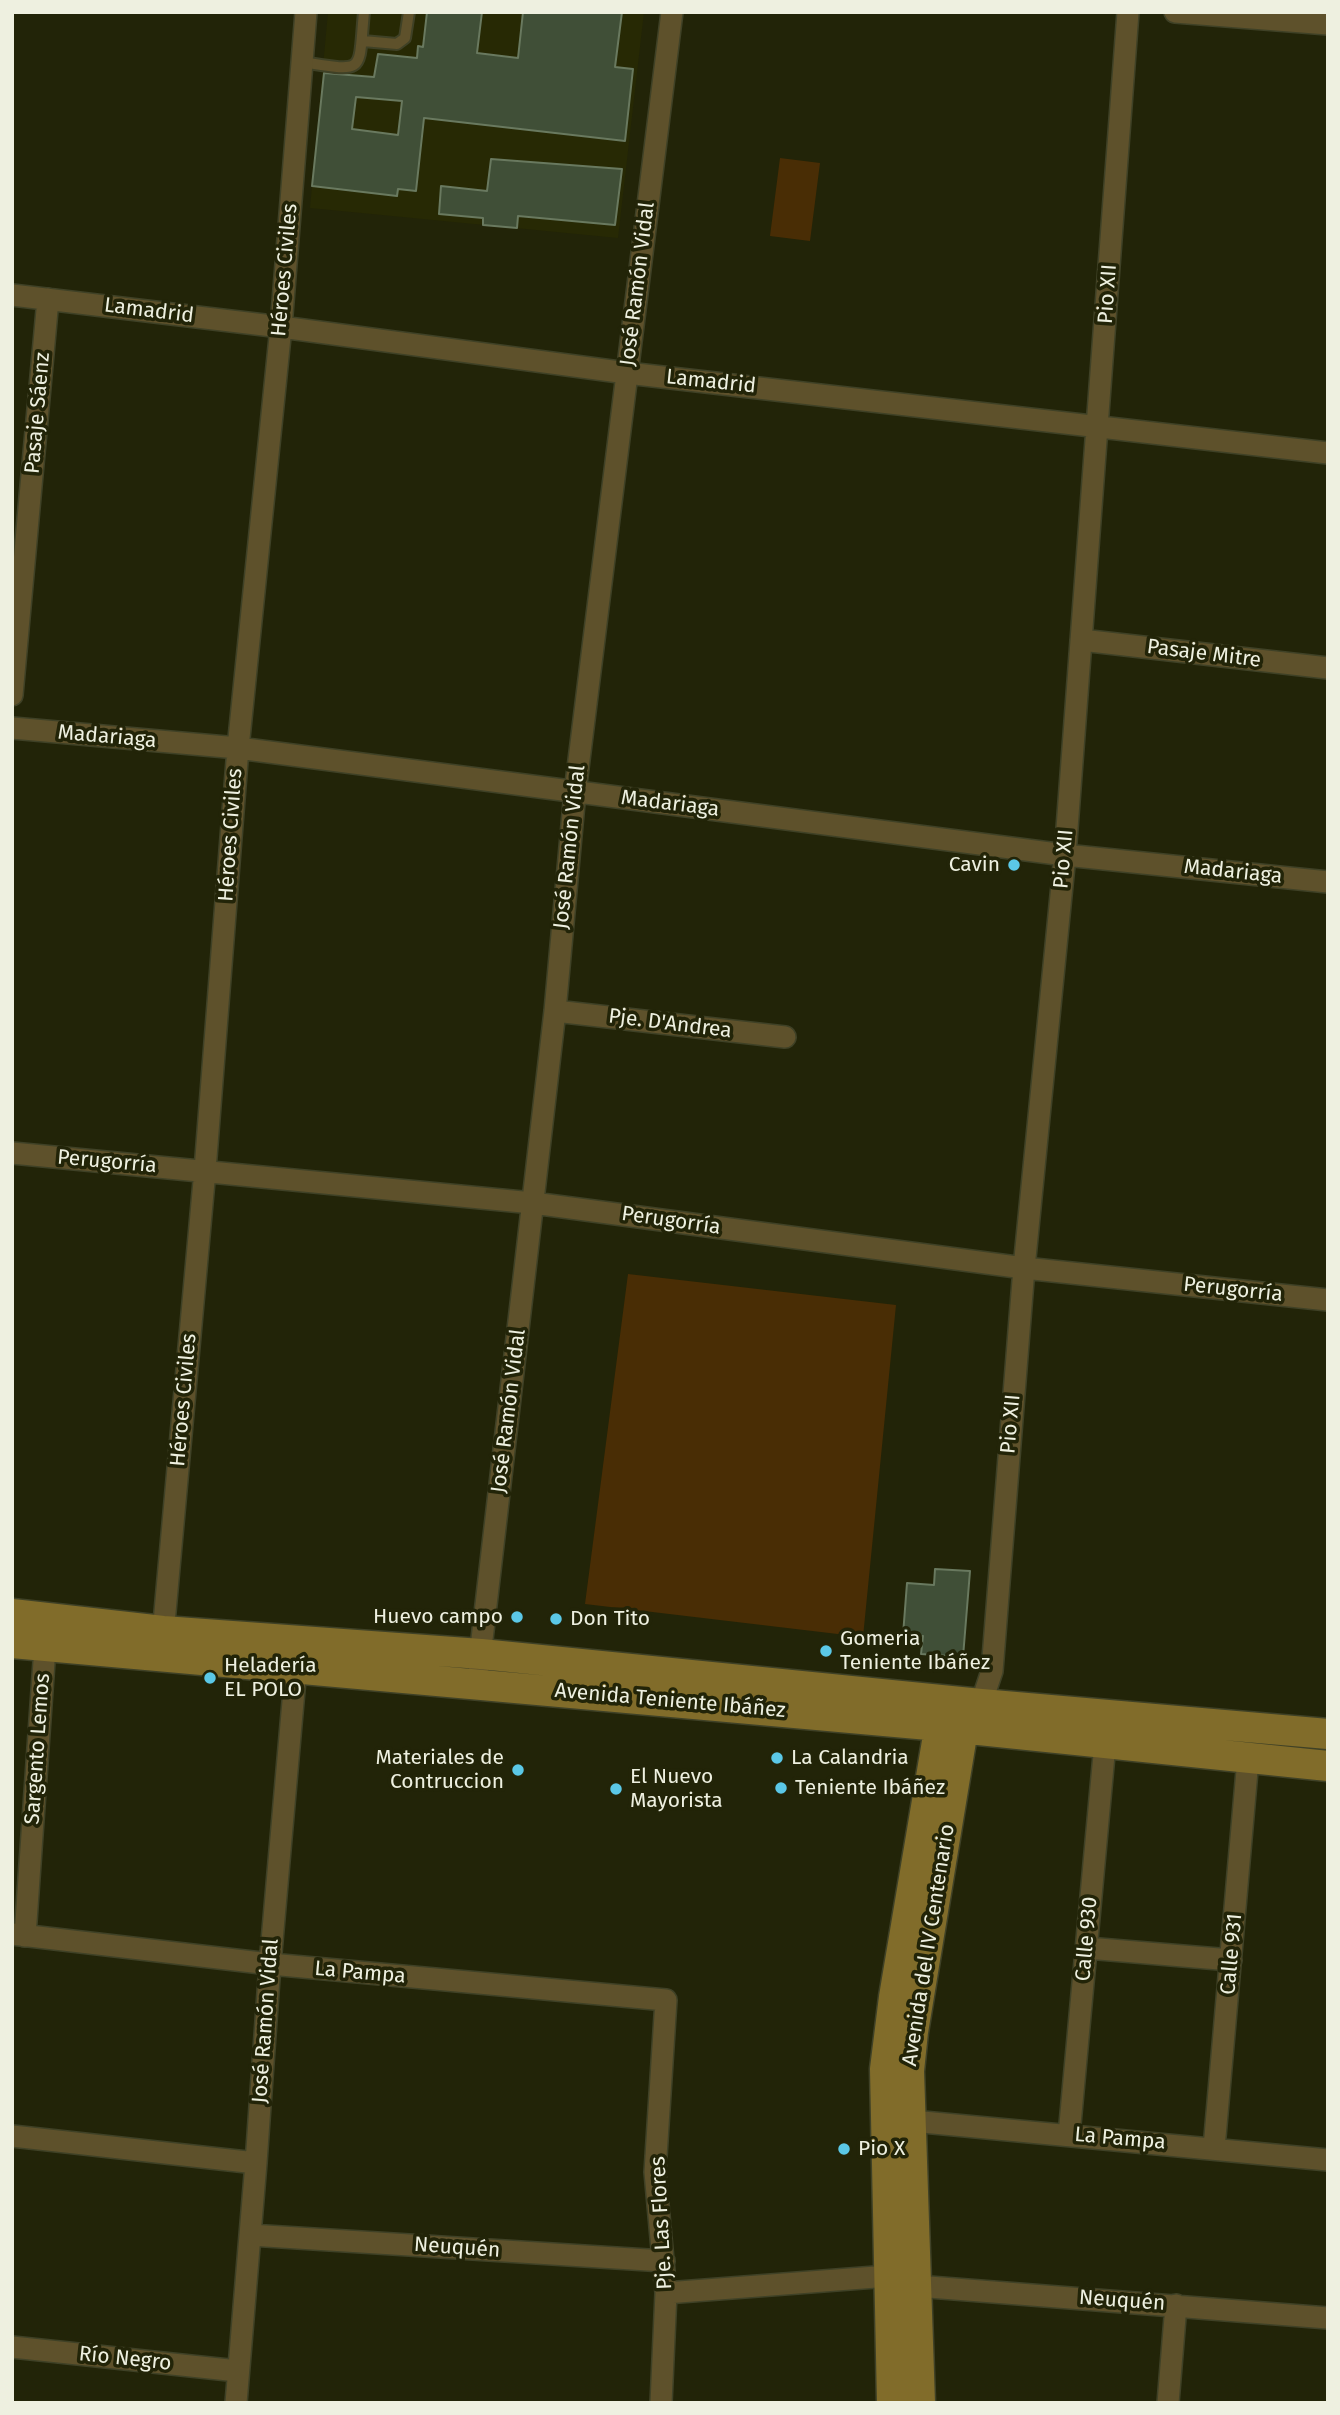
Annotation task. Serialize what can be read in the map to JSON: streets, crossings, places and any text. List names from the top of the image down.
{
  "streets": {
    "main road": ["Avenida Teniente Ibáñez", "Avenida del IV Centenario"],
    "street": [
      "Héroes Civiles",
      "José Ramón Vidal",
      "Pio XII",
      "Lamadrid",
      "Pasaje Sáenz",
      "Pasaje Mitre",
      "Madariaga",
      "Pje. D'Andrea",
      "Perugorría",
      "Sargento Lemos",
      "Calle 930",
      "Calle 931",
      "La Pampa",
      "Pje. Las Flores",
      "Neuquén",
      "Río Negro"
    ]
  },
  "crossings": [
    ["Héroes Civiles", "Lamadrid"],
    ["Héroes Civiles", "Madariaga"],
    ["Héroes Civiles", "Perugorría"],
    ["Héroes Civiles", "Avenida Teniente Ibáñez"],
    ["José Ramón Vidal", "Lamadrid"],
    ["José Ramón Vidal", "Madariaga"],
    ["José Ramón Vidal", "Pje. D'Andrea"],
    ["José Ramón Vidal", "Perugorría"],
    ["José Ramón Vidal", "Avenida Teniente Ibáñez"],
    ["José Ramón Vidal", "La Pampa"],
    ["José Ramón Vidal", "Neuquén"],
    ["José Ramón Vidal", "Río Negro"],
    ["Pio XII", "Lamadrid"],
    ["Pio XII", "Pasaje Mitre"],
    ["Pio XII", "Madariaga"],
    ["Pio XII", "Perugorría"],
    ["Pio XII", "Avenida Teniente Ibáñez"],
    ["Lamadrid", "Pasaje Sáenz"],
    ["Avenida Teniente Ibáñez", "Sargento Lemos"],
    ["Avenida Teniente Ibáñez", "Calle 930"],
    ["Avenida Teniente Ibáñez", "Avenida del IV Centenario"],
    ["Avenida Teniente Ibáñez", "Calle 931"],
    ["Sargento Lemos", "La Pampa"],
    ["Calle 930", "La Pampa"],
    ["Avenida del IV Centenario", "La Pampa"],
    ["Avenida del IV Centenario", "Neuquén"],
    ["Calle 931", "La Pampa"],
    ["La Pampa", "Pje. Las Flores"],
    ["Pje. Las Flores", "Neuquén"]
  ],
  "places": [
    "Cavin",
    "Huevo campo",
    "Don Tito",
    "Gomeria Teniente Ibáñez",
    "Heladería EL POLO",
    "La Calandria",
    "Materiales de Contruccion",
    "Teniente Ibáñez",
    "El Nuevo Mayorista",
    "Pio X"
  ]
}
